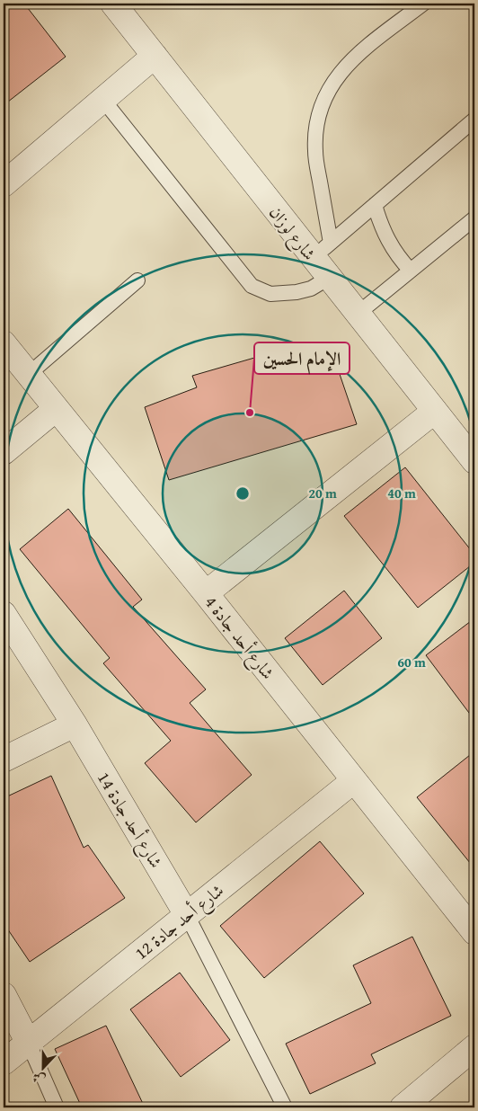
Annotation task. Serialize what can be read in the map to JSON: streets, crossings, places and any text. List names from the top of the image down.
{
  "streets": {
    "street": [
      "شارع لوزان",
      "شارع أحد جادة 4",
      "شارع أحد جادة 14",
      "شارع أحد جادة 12"
    ]
  },
  "crossings": [
    ["شارع أحد جادة 4", "شارع أحد جادة 12"],
    ["شارع أحد جادة 14", "شارع أحد جادة 12"]
  ],
  "places": ["الإمام الحسين"],
  "north": "bottom",
  "rings": ["20 m", "40 m", "60 m"]
}
